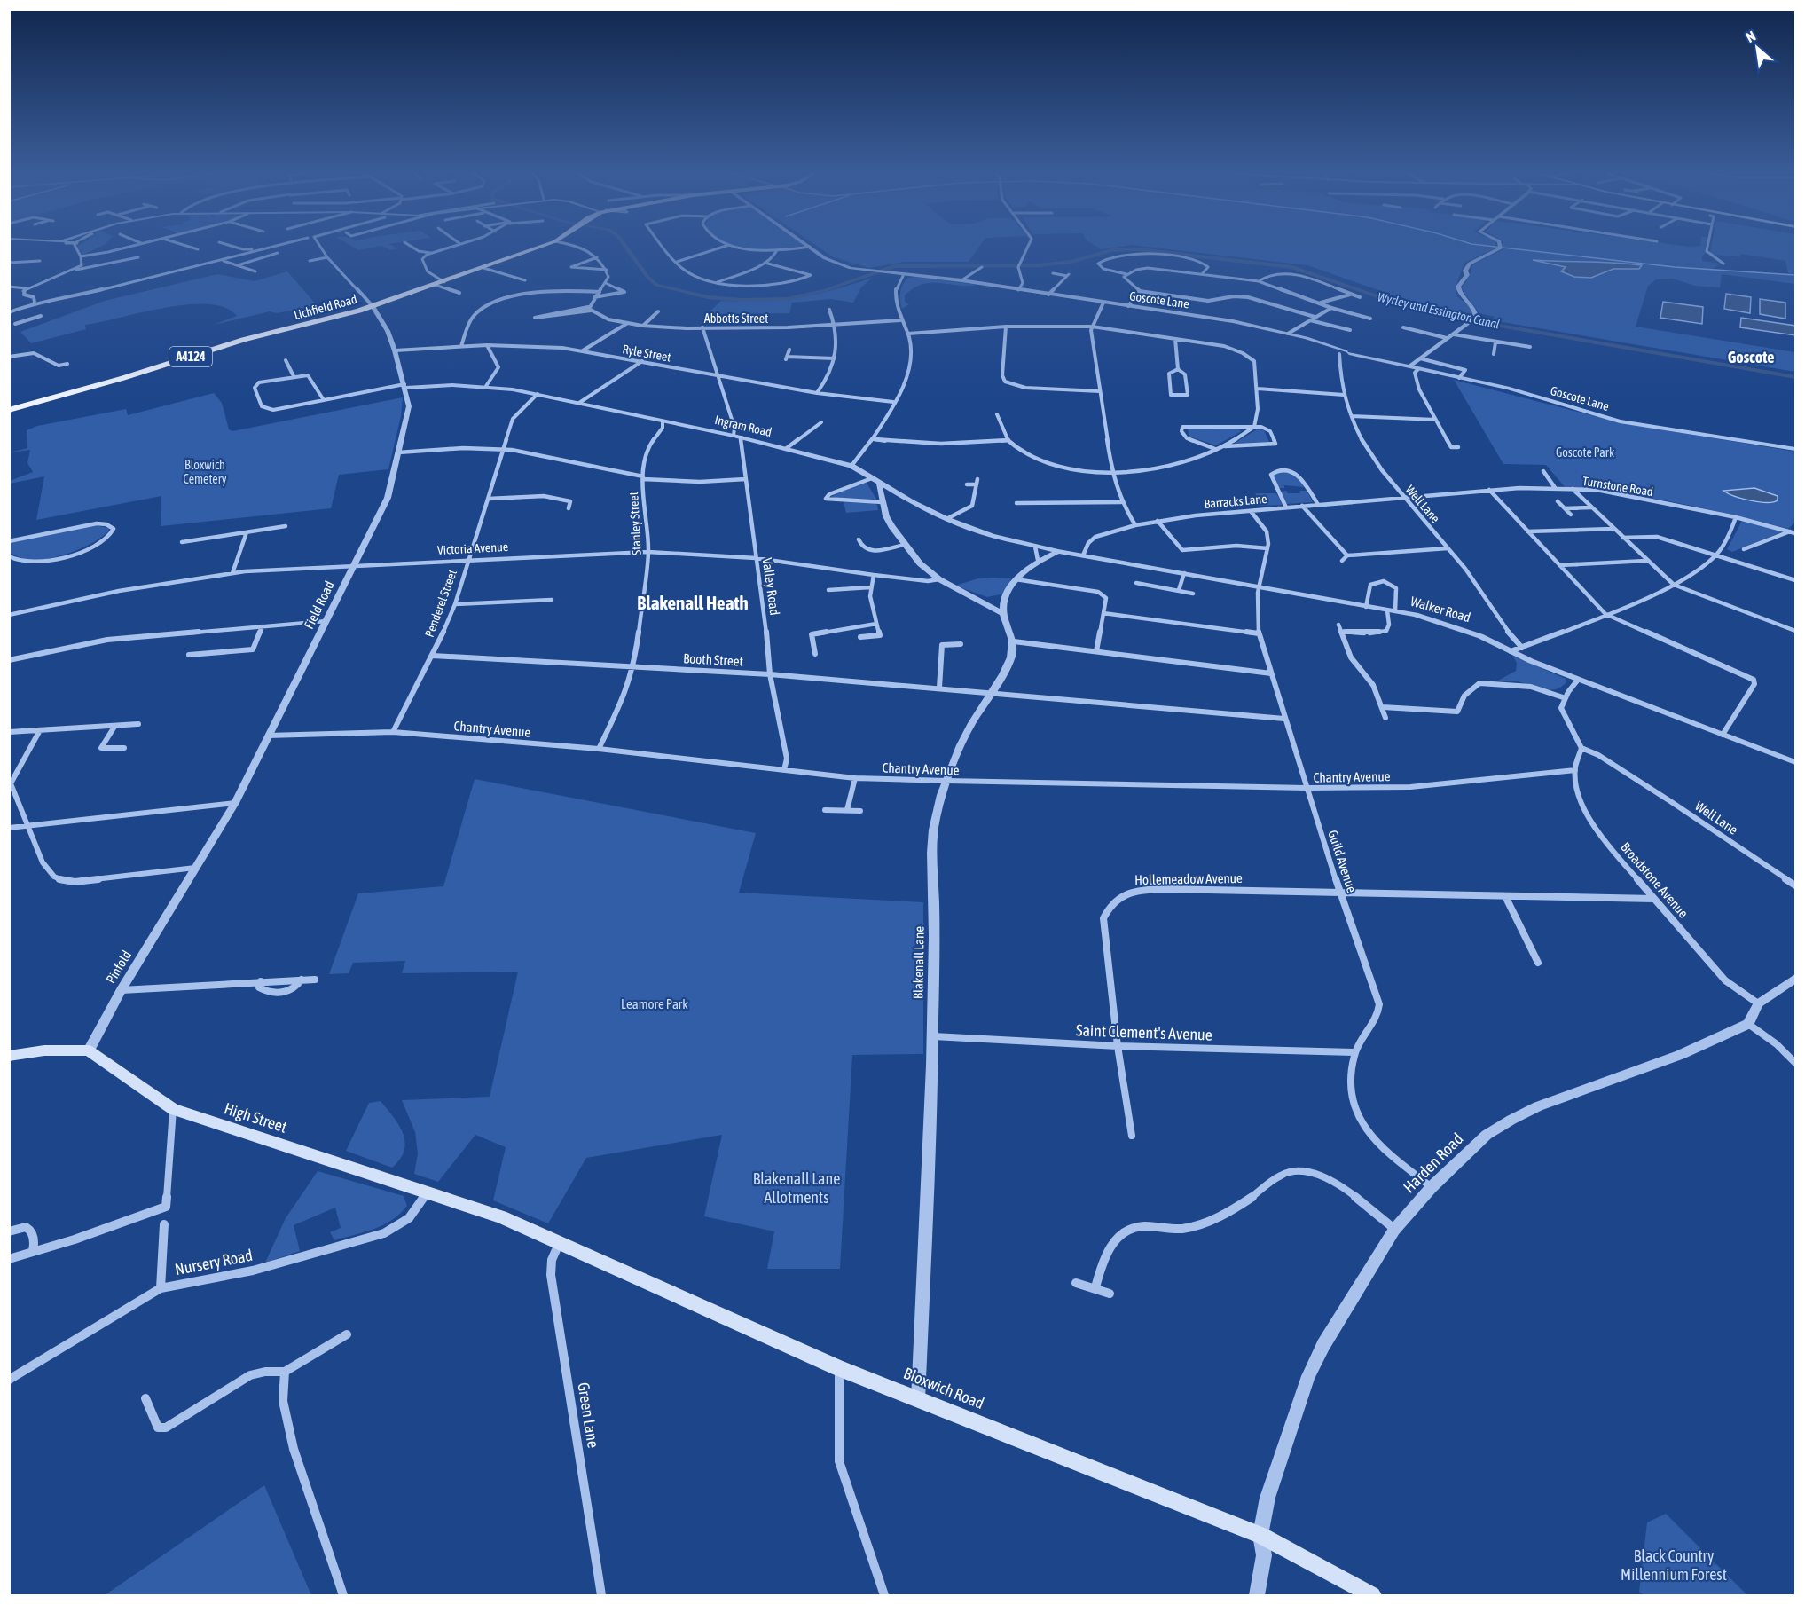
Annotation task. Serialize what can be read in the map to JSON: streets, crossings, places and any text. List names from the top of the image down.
{
  "streets": {
    "main road": [
      "Lichfield Road",
      "A4124",
      "High Street",
      "Bloxwich Road"
    ],
    "street": [
      "Goscote Lane",
      "Abbotts Street",
      "Ryle Street",
      "Ingram Road",
      "Turnstone Road",
      "Barracks Lane",
      "Well Lane",
      "Stanley Street",
      "Victoria Avenue",
      "Valley Road",
      "Penderel Street",
      "Field Road",
      "Walker Road",
      "Booth Street",
      "Chantry Avenue",
      "Guild Avenue",
      "Hollemeadow Avenue",
      "Broadstone Avenue",
      "Blakenall Lane",
      "Pinfold",
      "Saint Clement's Avenue",
      "Harden Road",
      "Nursery Road",
      "Green Lane"
    ]
  },
  "crossings": [
    ["Goscote Lane", "Well Lane"],
    ["Lichfield Road", "Field Road"],
    ["Ryle Street", "Field Road"],
    ["Ingram Road", "Stanley Street"],
    ["Ingram Road", "Valley Road"],
    ["Ingram Road", "Penderel Street"],
    ["Ingram Road", "Field Road"],
    ["Ingram Road", "Walker Road"],
    ["Turnstone Road", "Barracks Lane"],
    ["Turnstone Road", "Well Lane"],
    ["Barracks Lane", "Well Lane"],
    ["Barracks Lane", "Walker Road"],
    ["Barracks Lane", "Guild Avenue"],
    ["Well Lane", "Broadstone Avenue"],
    ["Stanley Street", "Victoria Avenue"],
    ["Stanley Street", "Booth Street"],
    ["Stanley Street", "Chantry Avenue"],
    ["Victoria Avenue", "Valley Road"],
    ["Victoria Avenue", "Penderel Street"],
    ["Victoria Avenue", "Field Road"],
    ["Valley Road", "Booth Street"],
    ["Valley Road", "Chantry Avenue"],
    ["Penderel Street", "Booth Street"],
    ["Penderel Street", "Chantry Avenue"],
    ["Field Road", "Chantry Avenue"],
    ["Field Road", "Pinfold"],
    ["Walker Road", "Guild Avenue"],
    ["Booth Street", "Guild Avenue"],
    ["Booth Street", "Blakenall Lane"],
    ["Chantry Avenue", "Guild Avenue"],
    ["Chantry Avenue", "Broadstone Avenue"],
    ["Chantry Avenue", "Blakenall Lane"],
    ["Guild Avenue", "Hollemeadow Avenue"],
    ["Guild Avenue", "Saint Clement's Avenue"],
    ["Guild Avenue", "Harden Road"],
    ["Hollemeadow Avenue", "Broadstone Avenue"],
    ["Hollemeadow Avenue", "Saint Clement's Avenue"],
    ["Blakenall Lane", "Saint Clement's Avenue"],
    ["Blakenall Lane", "Bloxwich Road"],
    ["Pinfold", "High Street"],
    ["High Street", "Nursery Road"],
    ["High Street", "Bloxwich Road"],
    ["Harden Road", "Bloxwich Road"],
    ["Bloxwich Road", "Green Lane"]
  ],
  "districts": ["Goscote", "Blakenall Heath"],
  "water": ["Wyrley and Essington Canal"],
  "parks": [
    "Goscote Park",
    "Bloxwich Cemetery",
    "Leamore Park",
    "Blakenall Lane Allotments",
    "Black Country Millennium Forest"
  ],
  "north": "top left"
}
